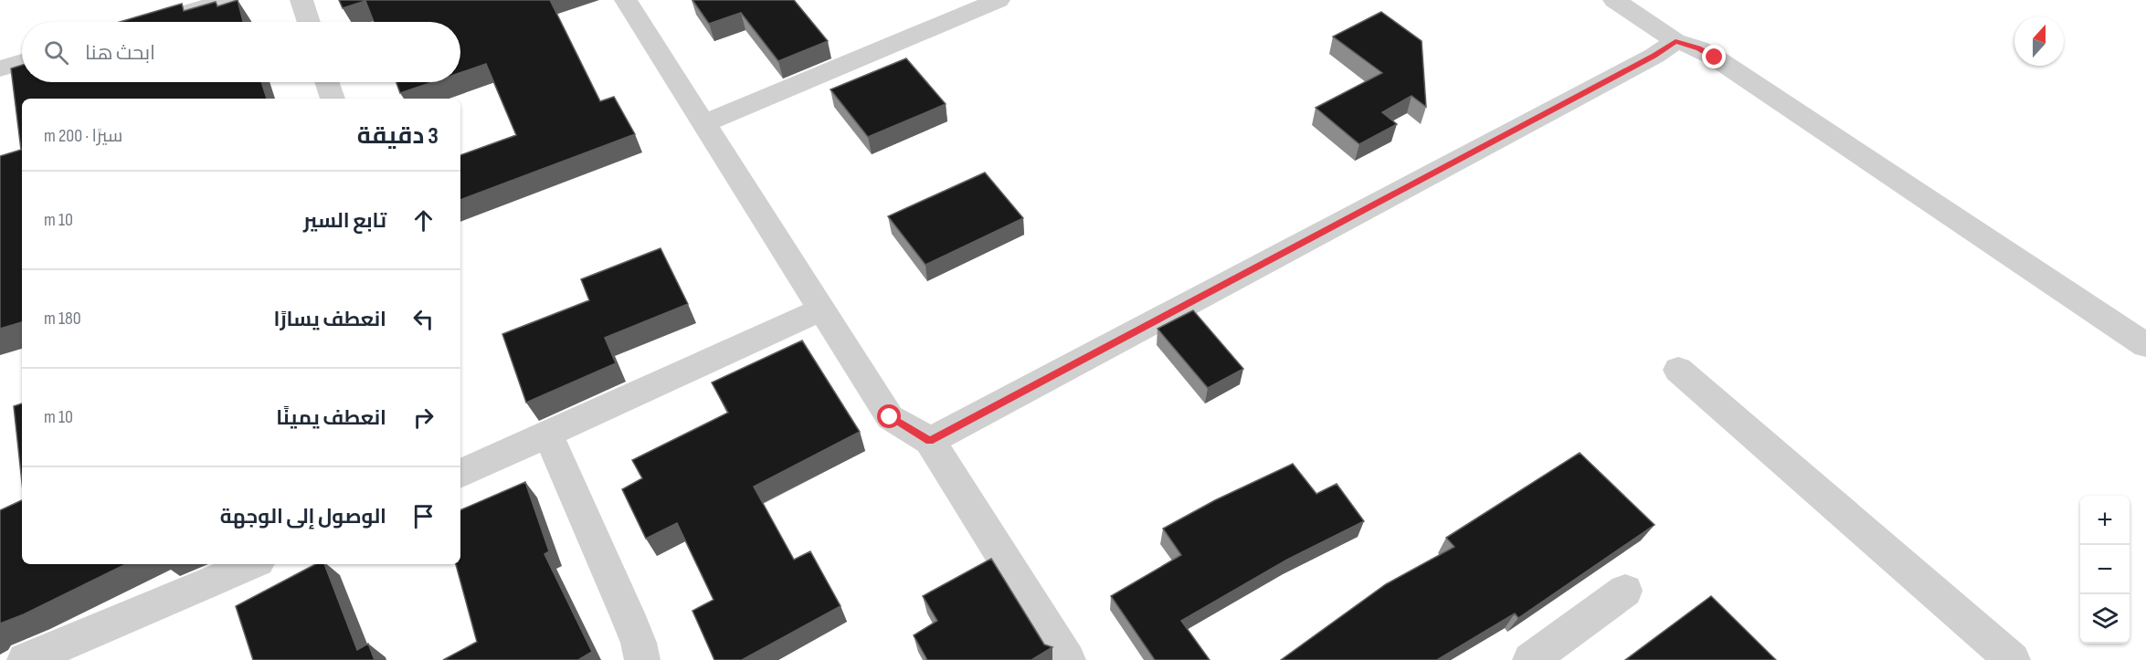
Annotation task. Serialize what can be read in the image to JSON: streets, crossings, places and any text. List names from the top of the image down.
{
  "north": "top",
  "page": {
    "search": "ابحث هنا",
    "heading": ["3 دقيقة", "سيرًا · 200 m"],
    "list": [
      ["تابع السير", "10 m"],
      ["انعطف يسارًا", "180 m"],
      ["انعطف يمينًا", "10 m"],
      "الوصول إلى الوجهة"
    ],
    "map_buttons": ["+", "−"]
  }
}
